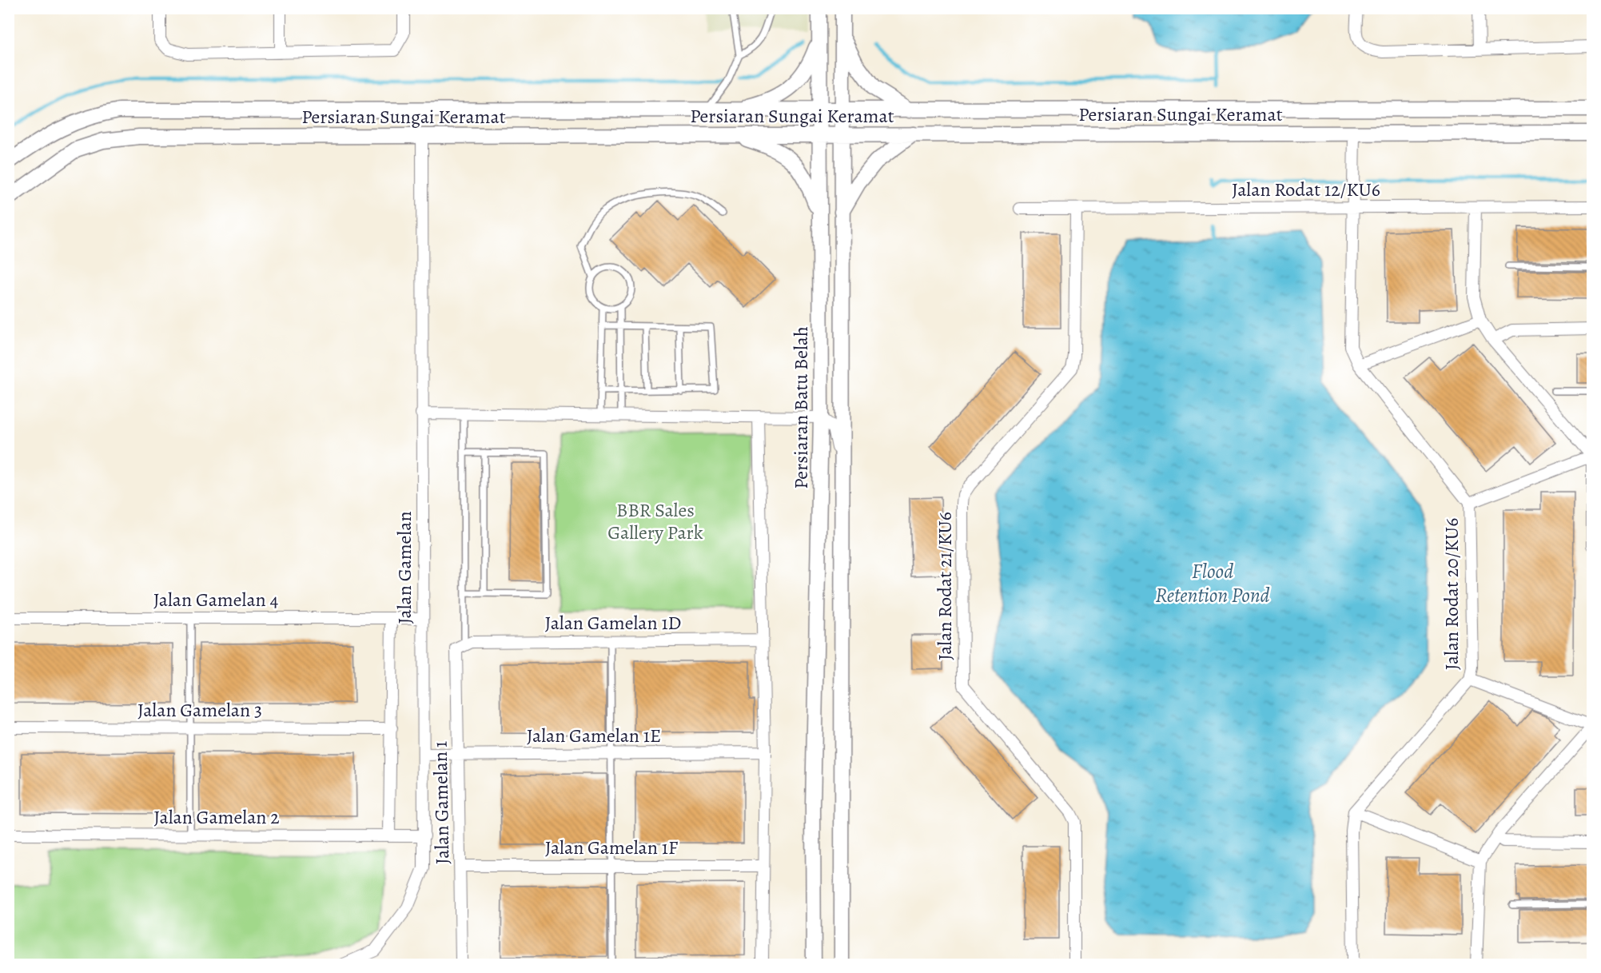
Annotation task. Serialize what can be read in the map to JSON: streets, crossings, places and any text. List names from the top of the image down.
{
  "streets": {
    "street": [
      "Persiaran Sungai Keramat",
      "Jalan Rodat 12/KU6",
      "Persiaran Batu Belah",
      "Jalan Gamelan",
      "Jalan Rodat 21/KU6",
      "Jalan Rodat 20/KU6",
      "Jalan Gamelan 4",
      "Jalan Gamelan 1D",
      "Jalan Gamelan 3",
      "Jalan Gamelan 1E",
      "Jalan Gamelan 1",
      "Jalan Gamelan 2",
      "Jalan Gamelan 1F"
    ]
  },
  "crossings": [
    ["Persiaran Sungai Keramat", "Persiaran Batu Belah"],
    ["Persiaran Sungai Keramat", "Jalan Gamelan"],
    ["Persiaran Sungai Keramat", "Jalan Rodat 20/KU6"],
    ["Jalan Rodat 12/KU6", "Jalan Rodat 21/KU6"],
    ["Jalan Rodat 12/KU6", "Jalan Rodat 20/KU6"],
    ["Jalan Gamelan", "Jalan Gamelan 4"],
    ["Jalan Gamelan", "Jalan Gamelan 1E"],
    ["Jalan Gamelan", "Jalan Gamelan 2"],
    ["Jalan Gamelan 1D", "Jalan Gamelan 1"],
    ["Jalan Gamelan 1E", "Jalan Gamelan 1"],
    ["Jalan Gamelan 1", "Jalan Gamelan 1F"]
  ],
  "water": ["Flood Retention Pond"],
  "parks": ["BBR Sales Gallery Park"]
}
